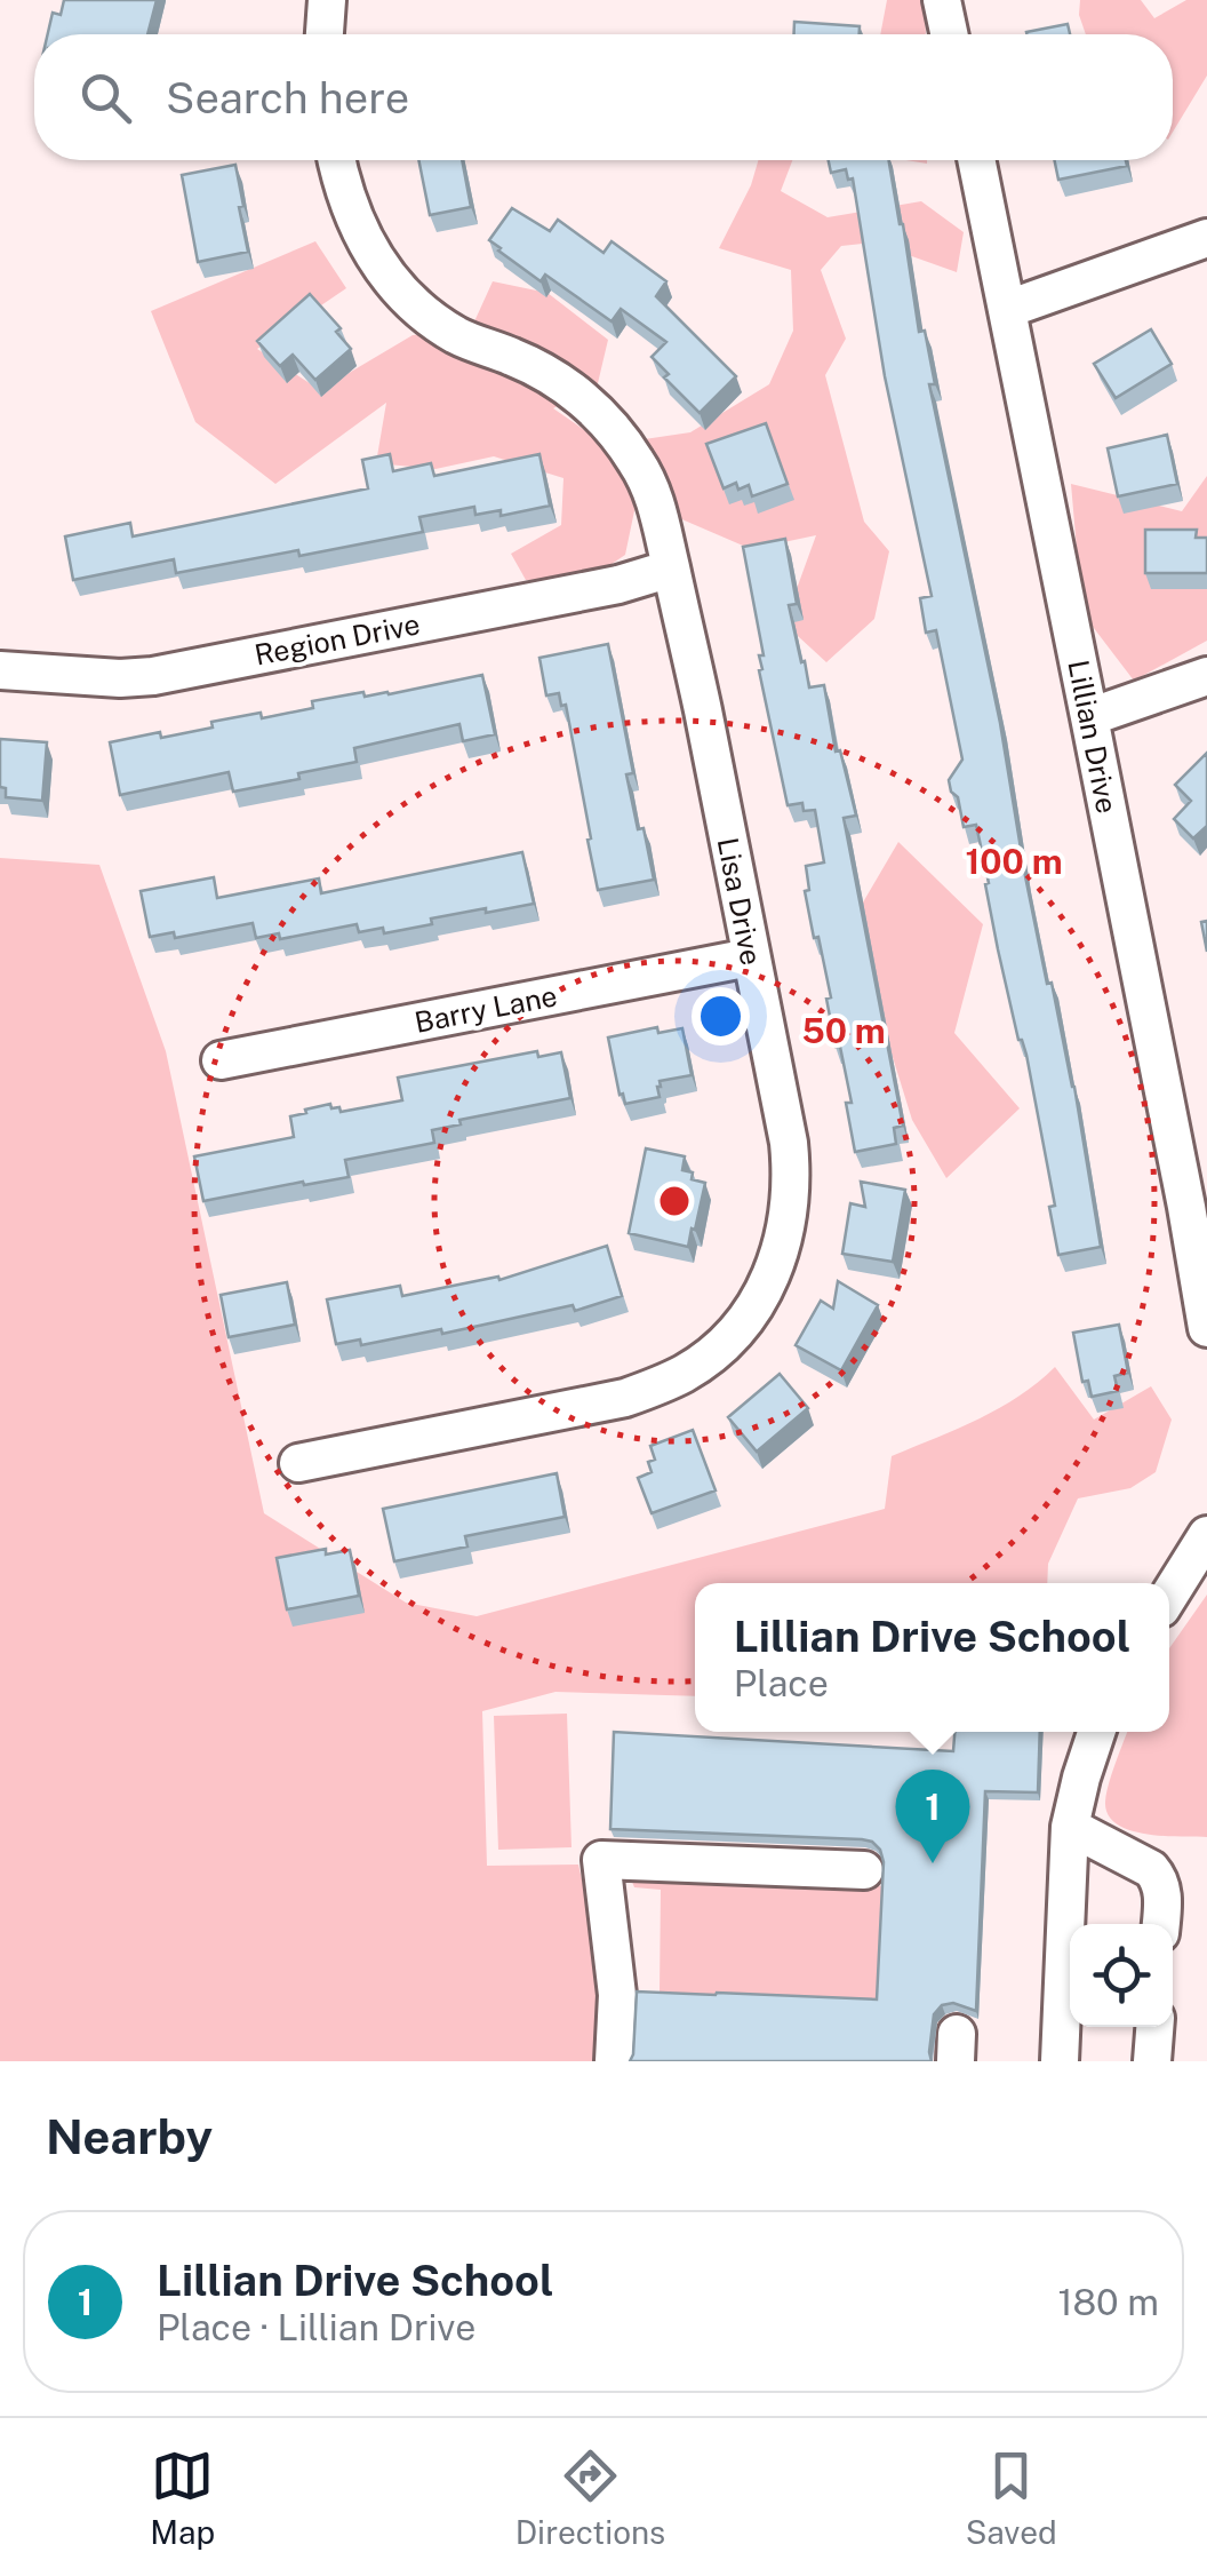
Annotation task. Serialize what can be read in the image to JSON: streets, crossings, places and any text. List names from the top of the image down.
{
  "streets": {
    "street": [
      "Region Drive",
      "Lillian Drive",
      "Lisa Drive",
      "Barry Lane"
    ]
  },
  "crossings": [
    ["Region Drive", "Lisa Drive"],
    ["Lisa Drive", "Barry Lane"]
  ],
  "page": {
    "search": "Search here",
    "popup": ["Lillian Drive School", "Place"],
    "pins": "1",
    "heading": "Nearby",
    "list": [
      {
        "mark": "1",
        "name": "Lillian Drive School",
        "note": "Place · Lillian Drive",
        "value": "180 m"
      }
    ],
    "nav": ["Map", "Directions", "Saved"]
  },
  "rings": ["100 m", "50 m"]
}
